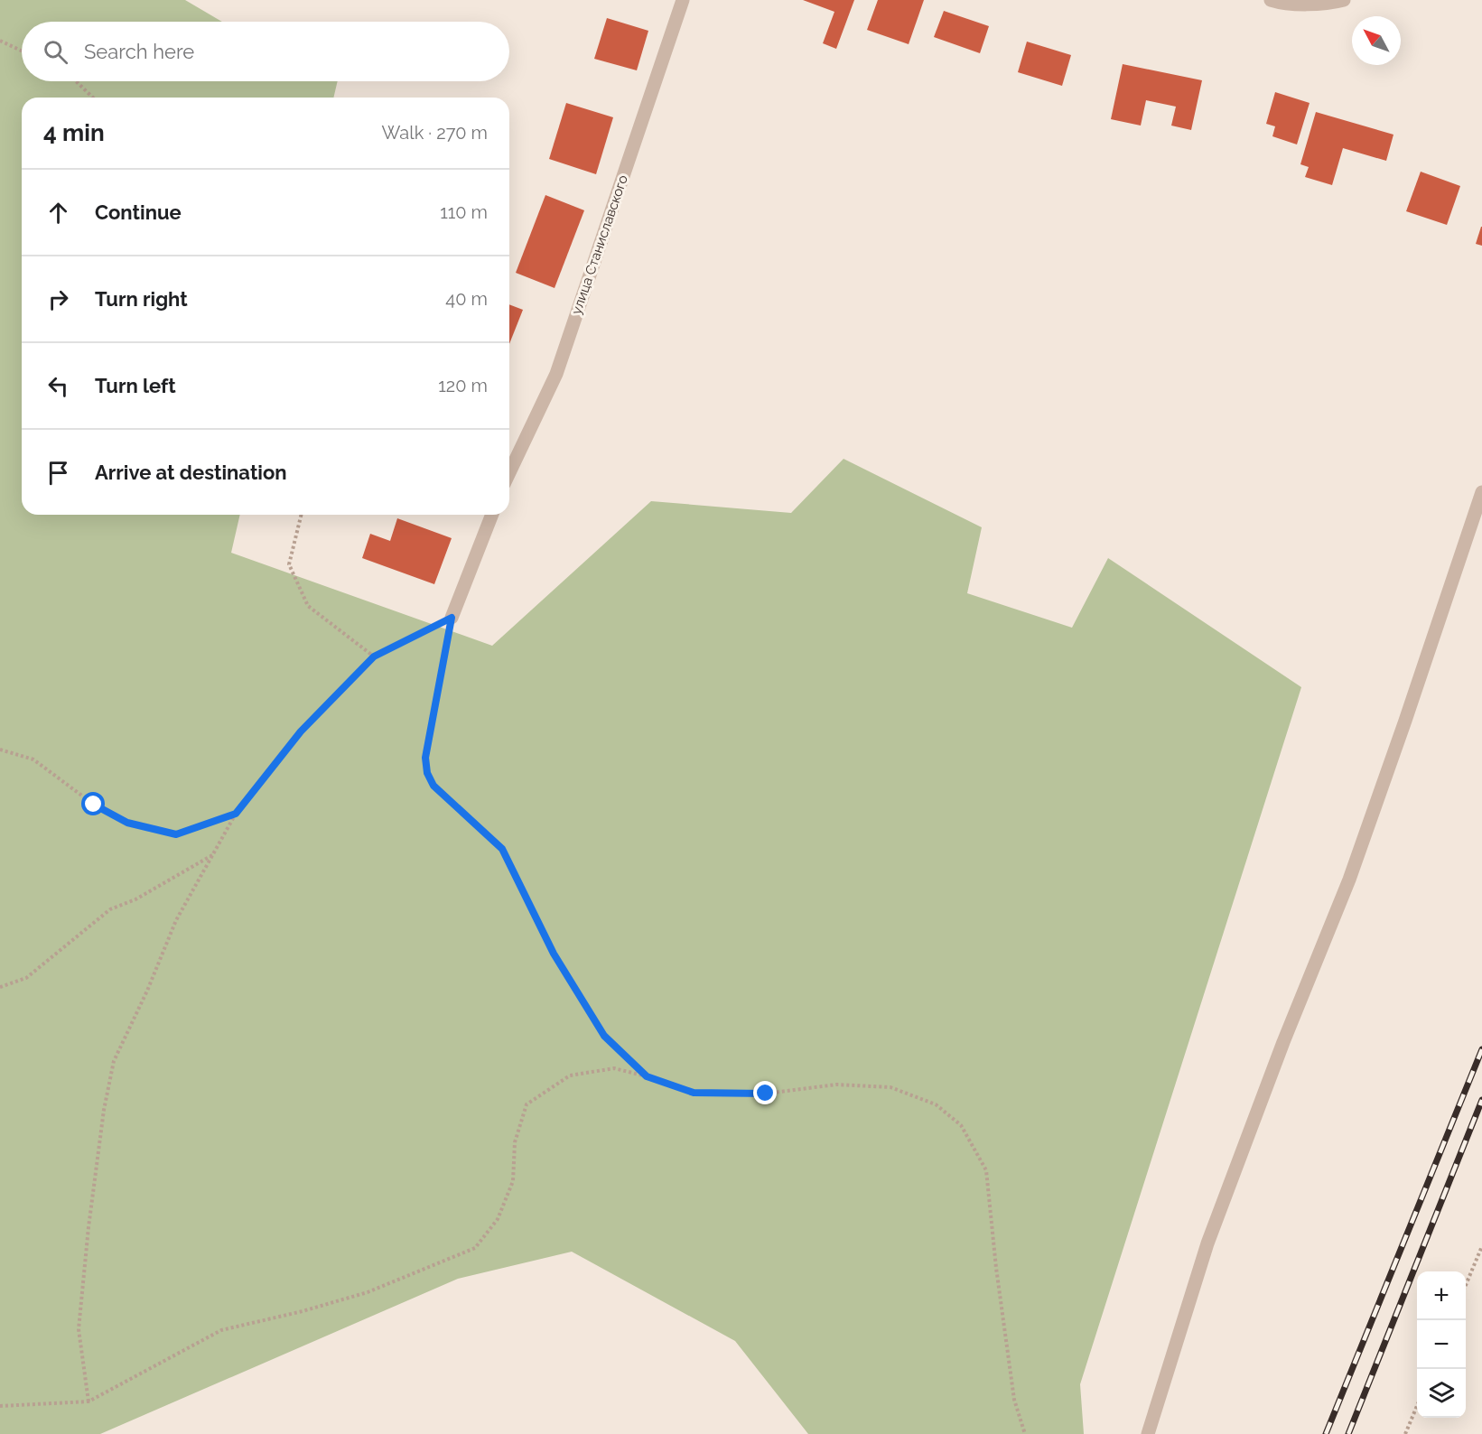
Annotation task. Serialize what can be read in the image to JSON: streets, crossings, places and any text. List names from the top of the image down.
{
  "streets": {
    "street": ["улица Станиславского"]
  },
  "north": "top left",
  "page": {
    "search": "Search here",
    "heading": ["4 min", "Walk · 270 m"],
    "list": [
      ["Continue", "110 m"],
      ["Turn right", "40 m"],
      ["Turn left", "120 m"],
      "Arrive at destination"
    ],
    "map_buttons": ["+", "−"]
  }
}
